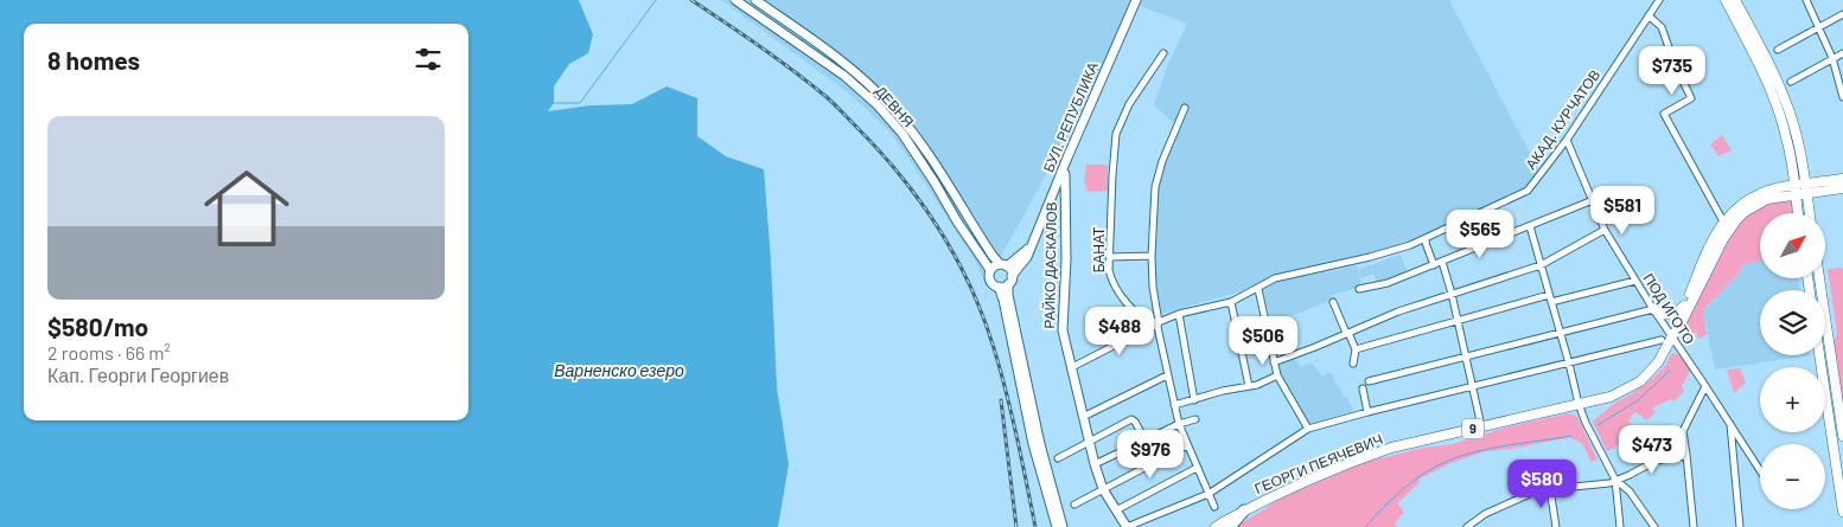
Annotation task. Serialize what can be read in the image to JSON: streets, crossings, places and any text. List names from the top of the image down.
{
  "streets": {
    "main road": [
      "ДЕВНЯ",
      "БУЛ. РЕПУБЛИКА",
      "РАЙКО ДАСКАЛОВ",
      "9",
      "ГЕОРГИ ПЕЯЧЕВИЧ"
    ],
    "street": ["АКАД. КУРЧАТОВ", "БАНАТ", "ПОД ИГОТО"]
  },
  "crossings": [
    ["ДЕВНЯ", "БУЛ. РЕПУБЛИКА"],
    ["БУЛ. РЕПУБЛИКА", "РАЙКО ДАСКАЛОВ"],
    ["АКАД. КУРЧАТОВ", "БАНАТ"],
    ["АКАД. КУРЧАТОВ", "РАЙКО ДАСКАЛОВ"],
    ["АКАД. КУРЧАТОВ", "ПОД ИГОТО"],
    ["ПОД ИГОТО", "9"],
    ["ПОД ИГОТО", "ГЕОРГИ ПЕЯЧЕВИЧ"],
    ["9", "ГЕОРГИ ПЕЯЧЕВИЧ"]
  ],
  "water": ["Варненско езеро"],
  "north": "top right",
  "page": {
    "heading": "8 homes",
    "price": [
      "$735",
      "$581",
      "$565",
      "$488",
      "$506",
      "$473",
      "$976",
      "$580"
    ],
    "list": [
      {
        "name": "$580/mo",
        "note": "2 rooms · 66 m² · Кап. Георги Георгиев"
      }
    ],
    "map_buttons": ["+", "−"]
  }
}
